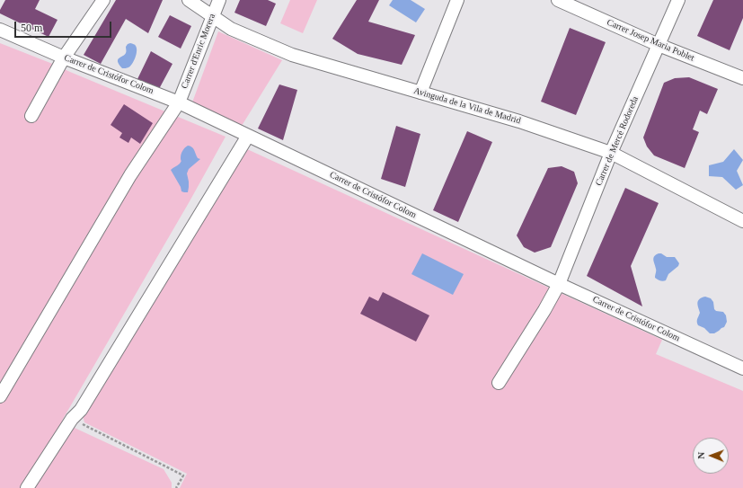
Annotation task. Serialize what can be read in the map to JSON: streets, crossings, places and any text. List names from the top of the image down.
{
  "streets": {
    "street": [
      "Carrer Josep Maria Poblet",
      "Carrer d'Enric Morera",
      "Carrer de Cristófor Colom",
      "Avinguda de la Vila de Madrid",
      "Carrer de Mercé Rodoreda"
    ]
  },
  "crossings": [
    ["Carrer Josep Maria Poblet", "Carrer de Mercé Rodoreda"],
    ["Carrer d'Enric Morera", "Carrer de Cristófor Colom"],
    ["Carrer d'Enric Morera", "Avinguda de la Vila de Madrid"],
    ["Carrer de Cristófor Colom", "Carrer de Mercé Rodoreda"],
    ["Avinguda de la Vila de Madrid", "Carrer de Mercé Rodoreda"]
  ],
  "scale_bar": "50 m",
  "north": "left"
}
